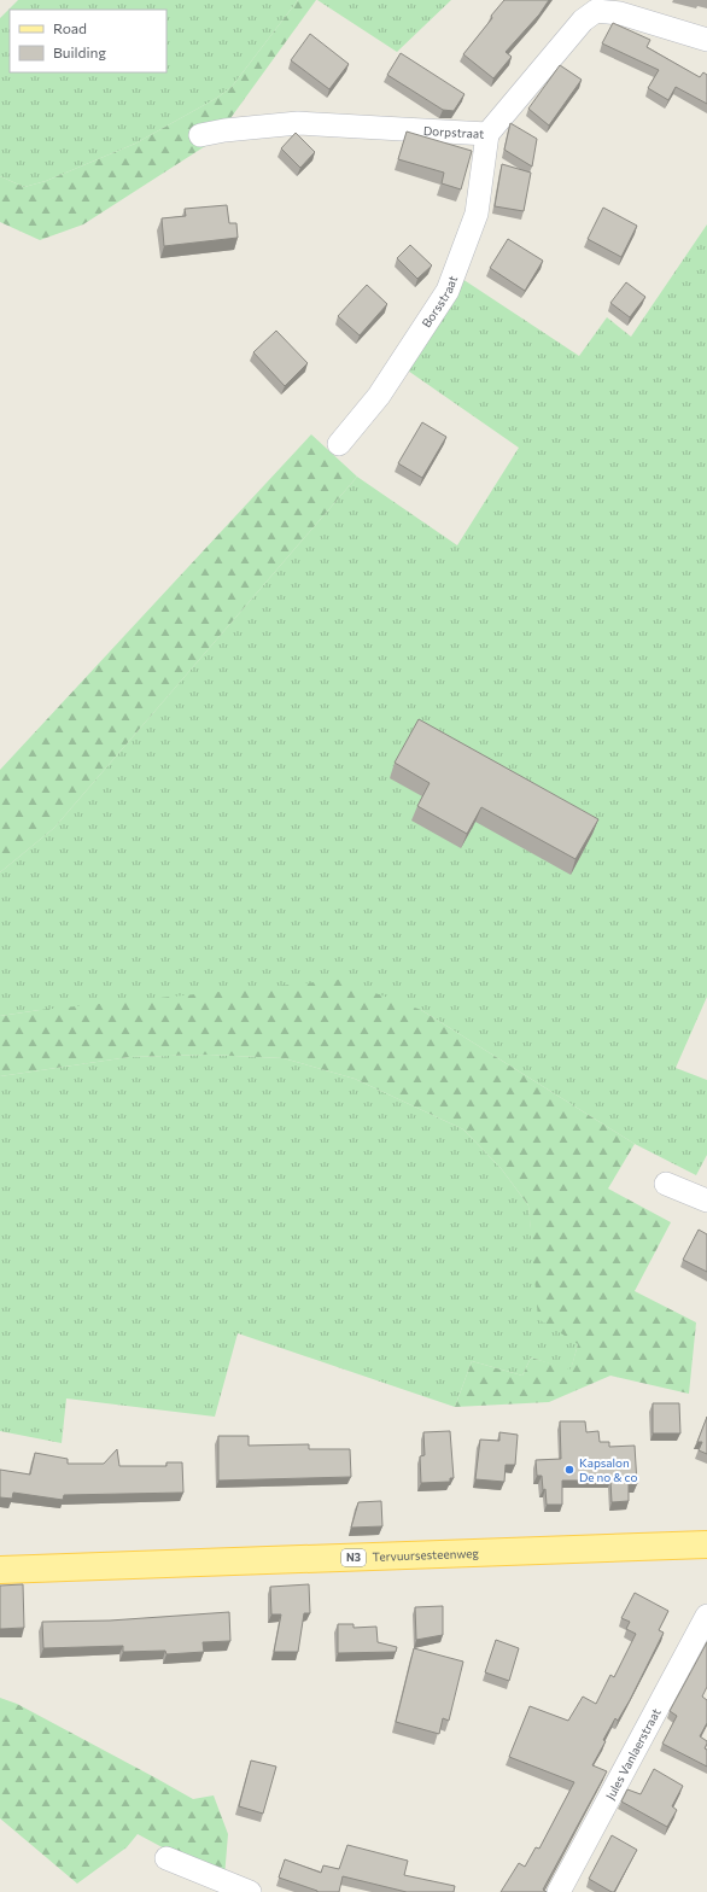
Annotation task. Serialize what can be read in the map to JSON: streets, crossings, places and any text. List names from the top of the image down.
{
  "streets": {
    "main road": ["Tervuursesteenweg", "N3"],
    "street": ["Dorpstraat", "Borsstraat", "Jules Vanlaerstraat"]
  },
  "crossings": [
    ["Dorpstraat", "Borsstraat"]
  ],
  "places": ["Kapsalon De no & co"],
  "legend": ["Road", "Building"]
}
